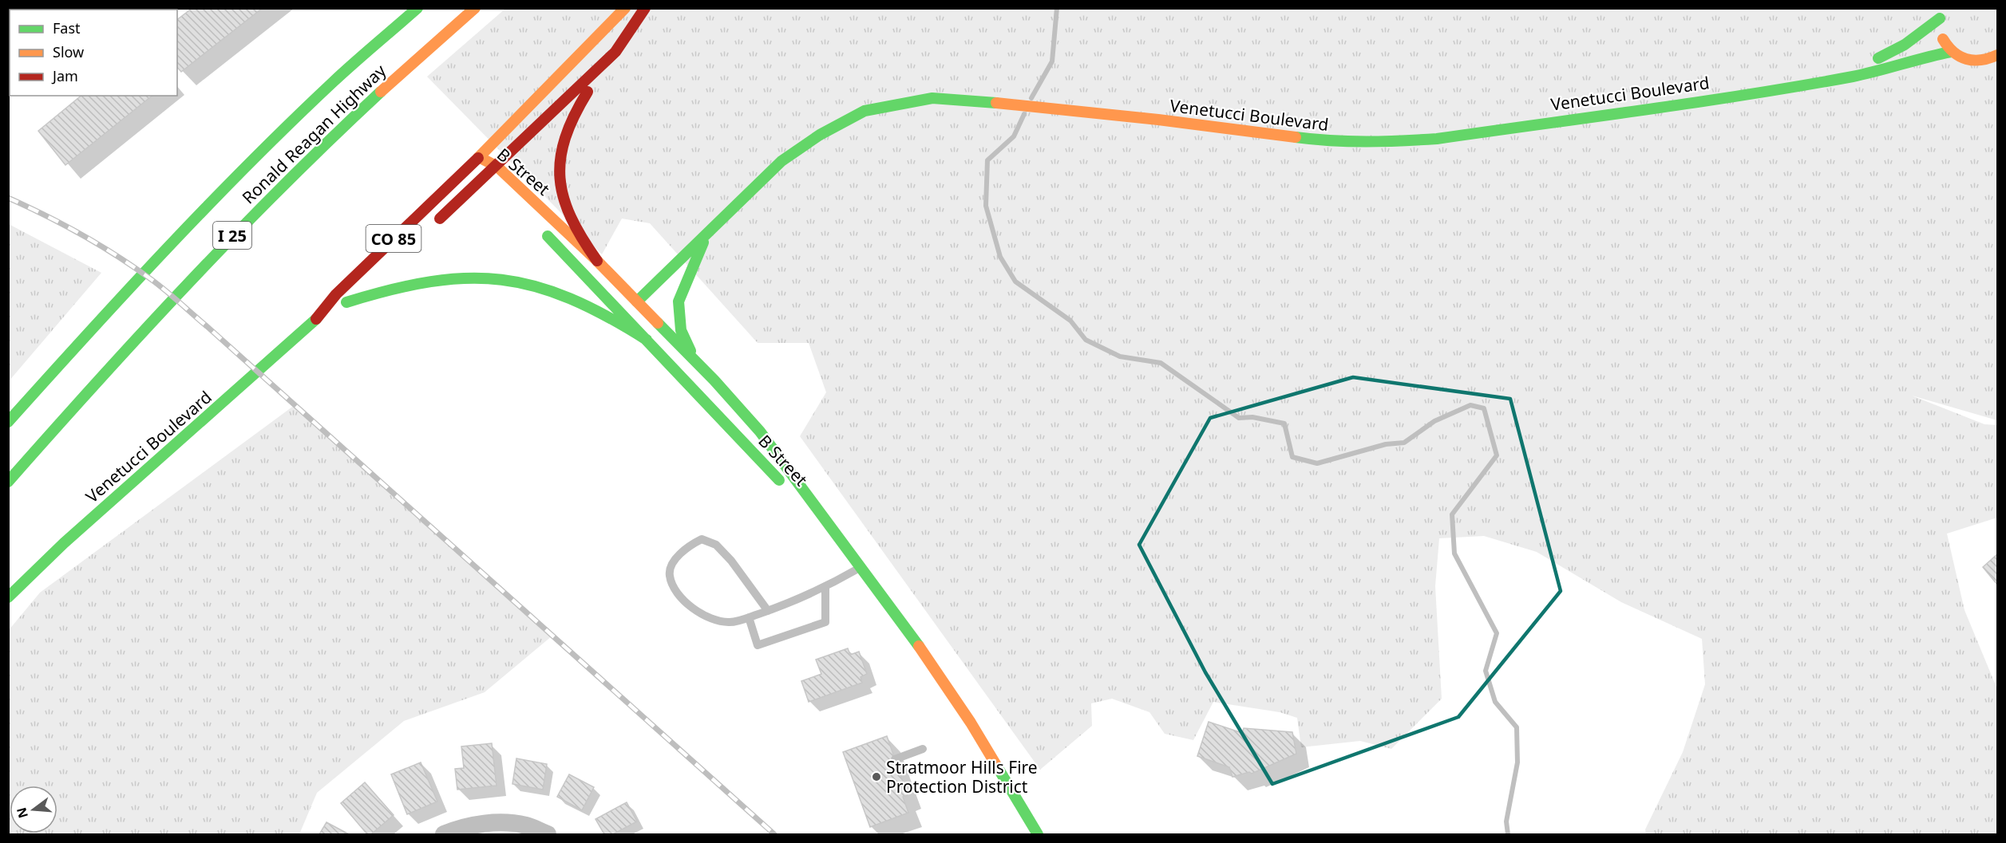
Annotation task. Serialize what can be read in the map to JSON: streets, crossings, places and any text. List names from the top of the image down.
{
  "streets": {
    "main road": [
      "Venetucci Boulevard",
      "Ronald Reagan Highway",
      "B Street",
      "I 25",
      "CO 85"
    ]
  },
  "crossings": [
    ["Venetucci Boulevard", "B Street"],
    ["Venetucci Boulevard", "CO 85"],
    ["B Street", "CO 85"]
  ],
  "places": ["Stratmoor Hills Fire Protection District"],
  "legend": ["Fast", "Slow", "Jam"],
  "north": "left"
}
